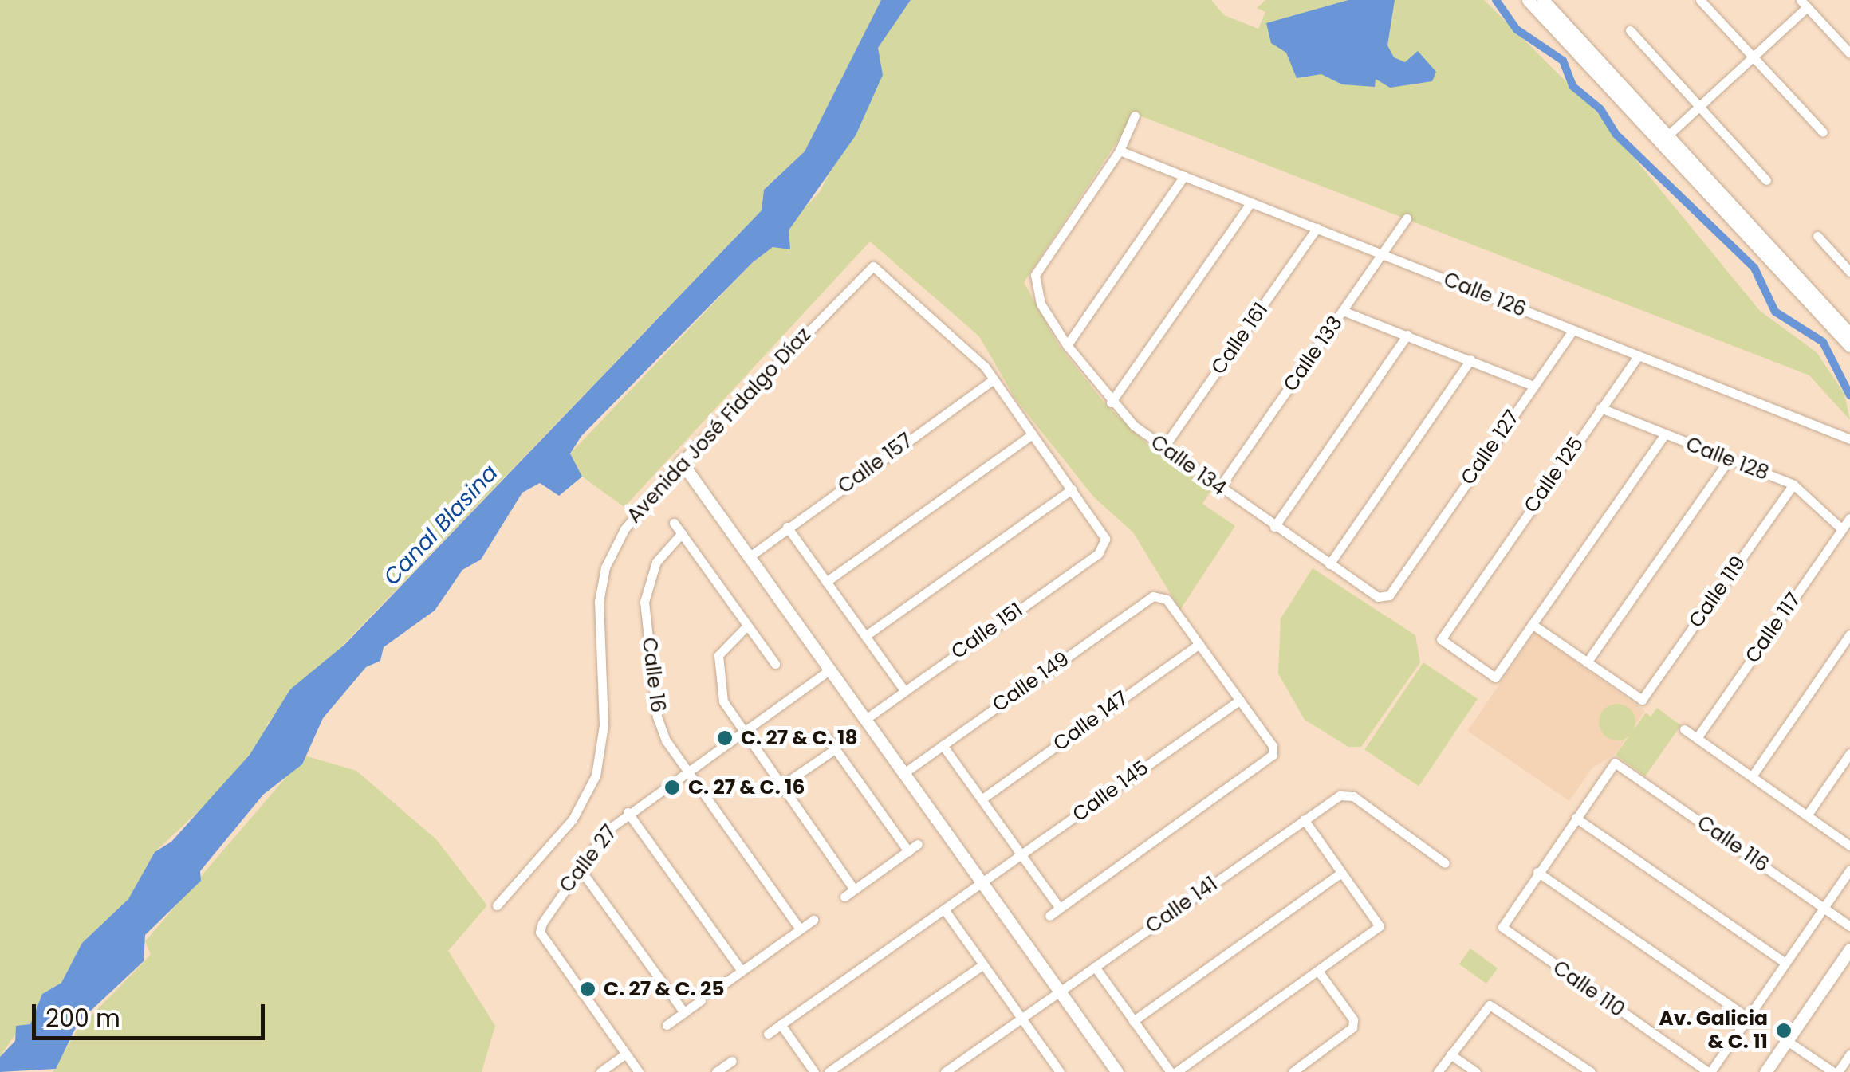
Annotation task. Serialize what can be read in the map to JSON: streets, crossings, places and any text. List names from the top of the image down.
{
  "streets": {
    "street": [
      "Calle 126",
      "Calle 161",
      "Calle 133",
      "Avenida José Fidalgo Díaz",
      "Calle 127",
      "Calle 128",
      "Calle 157",
      "Calle 134",
      "Calle 125",
      "Calle 119",
      "Calle 117",
      "Calle 151",
      "Calle 16",
      "Calle 149",
      "Calle 147",
      "Calle 145",
      "Calle 116",
      "Calle 27",
      "Calle 141",
      "Calle 110"
    ]
  },
  "crossings": [
    ["Calle 126", "Calle 161"],
    ["Calle 126", "Calle 133"],
    ["Calle 126", "Calle 127"],
    ["Calle 126", "Calle 134"],
    ["Calle 126", "Calle 125"],
    ["Calle 161", "Calle 134"],
    ["Calle 133", "Calle 134"],
    ["Avenida José Fidalgo Díaz", "Calle 157"],
    ["Calle 127", "Calle 134"],
    ["Calle 128", "Calle 125"],
    ["Calle 128", "Calle 119"],
    ["Calle 128", "Calle 117"],
    ["Calle 16", "Calle 27"],
    ["Calle 149", "Calle 147"]
  ],
  "water": ["Canal Blasina"],
  "places": [
    "C. 27 & C. 18",
    "C. 27 & C. 16",
    "C. 27 & C. 25",
    "Av. Galicia & C. 11"
  ],
  "scale_bar": "200 m"
}
